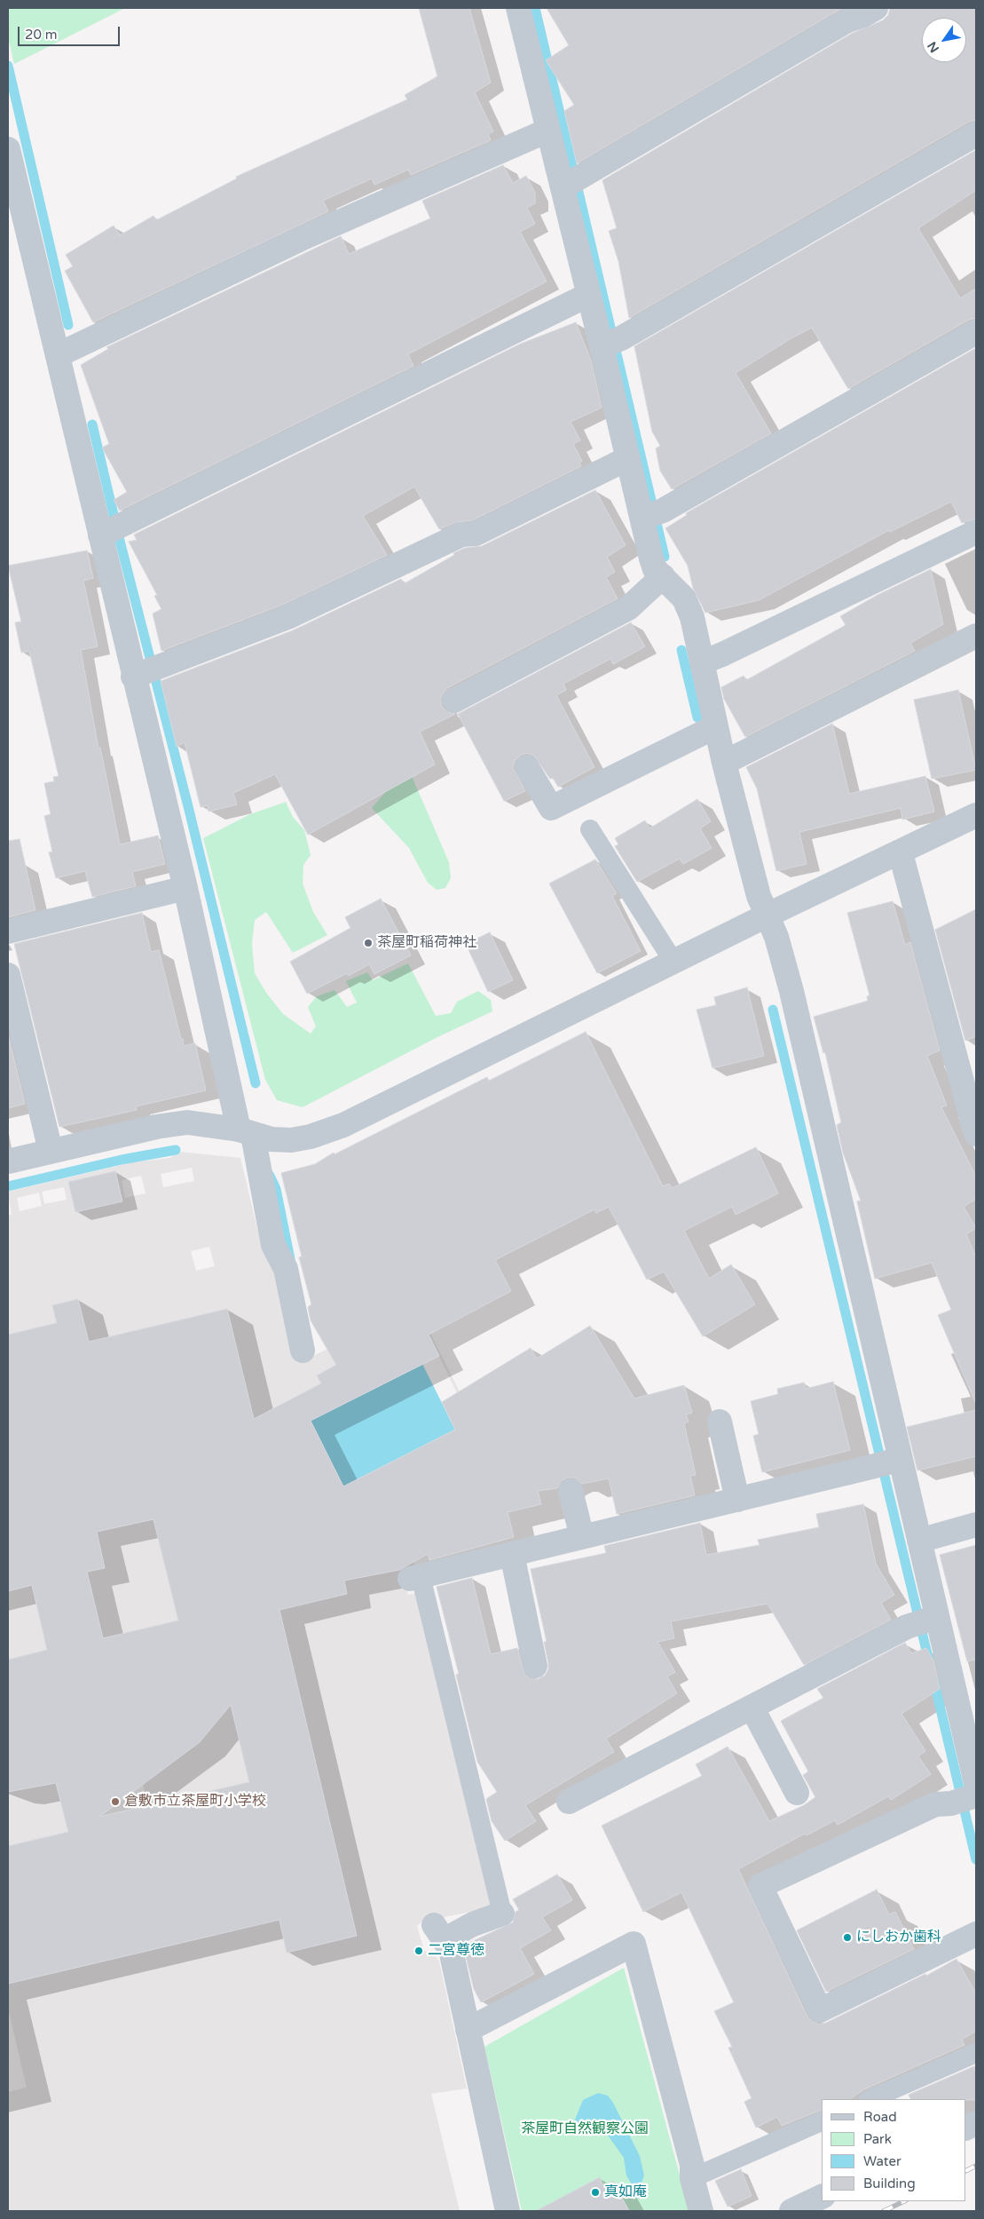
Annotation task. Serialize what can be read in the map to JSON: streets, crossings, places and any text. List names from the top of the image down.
{
  "parks": ["茶屋町自然観察公園"],
  "places": [
    "茶屋町稲荷神社",
    "倉敷市立茶屋町小学校",
    "にしおか歯科",
    "二宮尊徳",
    "真如庵"
  ],
  "legend": [
    "Road",
    "Park",
    "Water",
    "Building"
  ],
  "scale_bar": "20 m",
  "north": "bottom left"
}
